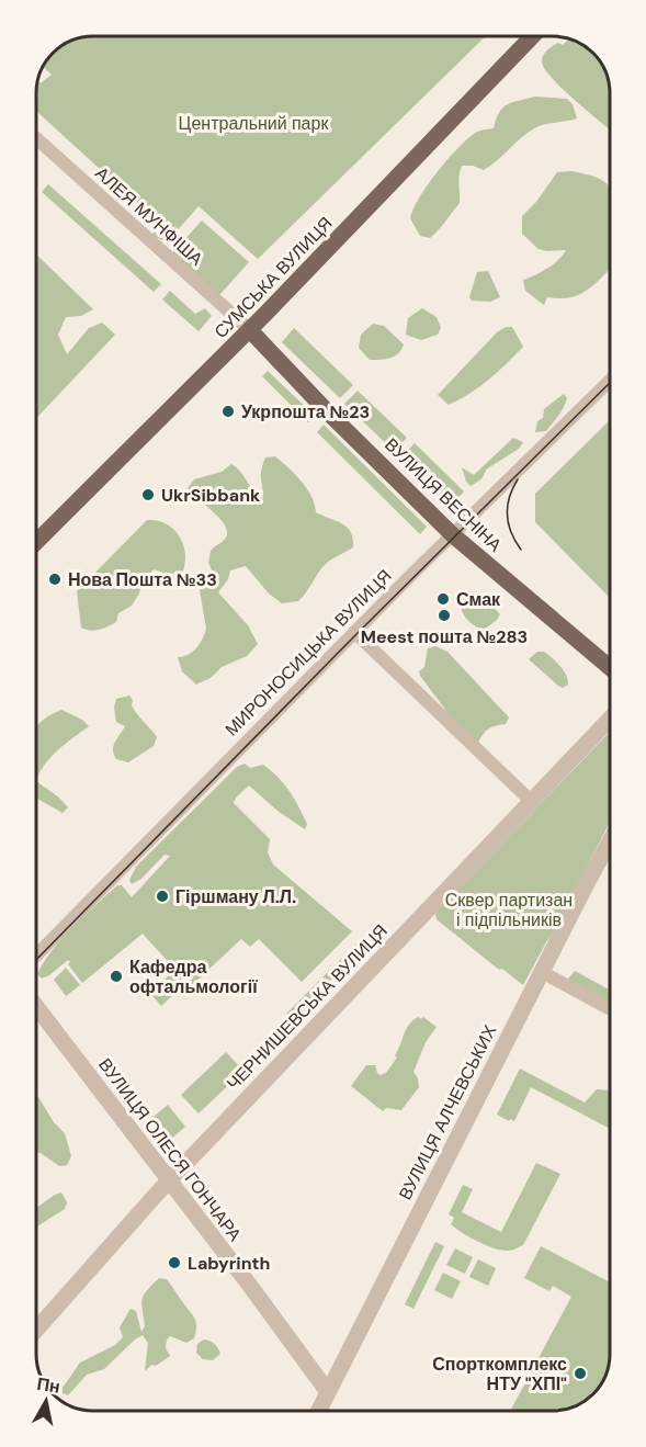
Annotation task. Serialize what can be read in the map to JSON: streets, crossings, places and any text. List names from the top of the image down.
{
  "streets": {
    "main road": ["СУМСЬКА ВУЛИЦЯ", "ВУЛИЦЯ ВЕСНІНА"],
    "street": [
      "АЛЕЯ МУНФІША",
      "МИРОНОСИЦЬКА ВУЛИЦЯ",
      "ЧЕРНИШЕВСЬКА ВУЛИЦЯ",
      "ВУЛИЦЯ АЛЧЕВСЬКИХ",
      "ВУЛИЦЯ ОЛЕСЯ ГОНЧАРА"
    ]
  },
  "crossings": [
    ["АЛЕЯ МУНФІША", "СУМСЬКА ВУЛИЦЯ"],
    ["АЛЕЯ МУНФІША", "ВУЛИЦЯ ВЕСНІНА"],
    ["СУМСЬКА ВУЛИЦЯ", "ВУЛИЦЯ ВЕСНІНА"],
    ["ВУЛИЦЯ ВЕСНІНА", "МИРОНОСИЦЬКА ВУЛИЦЯ"],
    ["ЧЕРНИШЕВСЬКА ВУЛИЦЯ", "ВУЛИЦЯ ОЛЕСЯ ГОНЧАРА"],
    ["ВУЛИЦЯ АЛЧЕВСЬКИХ", "ВУЛИЦЯ ОЛЕСЯ ГОНЧАРА"]
  ],
  "parks": ["Центральний парк", "Сквер партизан і підпільників"],
  "places": [
    "Укрпошта №23",
    "UkrSibbank",
    "Нова Пошта №33",
    "Смак",
    "Meest пошта №283",
    "Гіршману Л.Л.",
    "Кафедра офтальмології",
    "Labyrinth",
    "Спорткомплекс НТУ \"ХПІ\""
  ],
  "north": "top"
}
